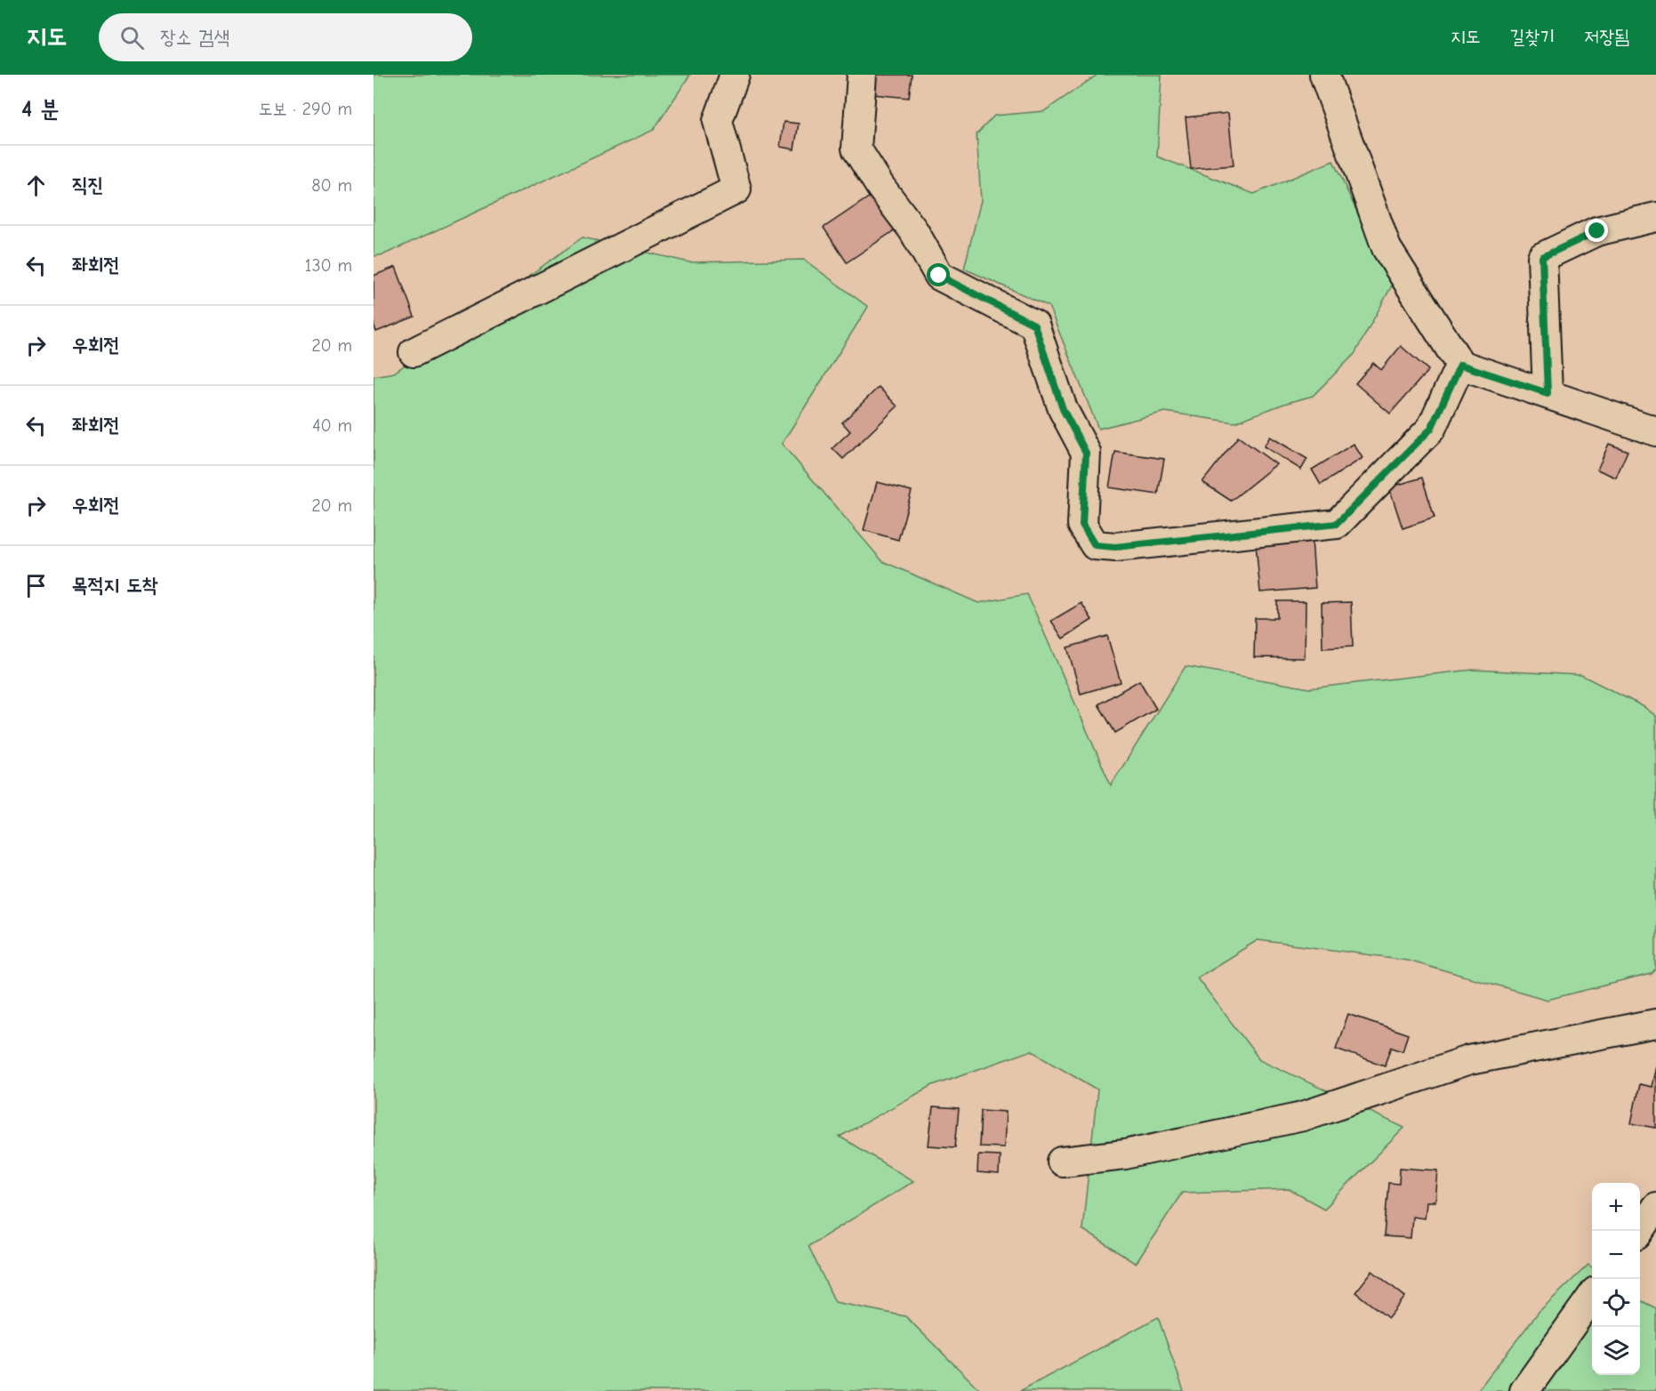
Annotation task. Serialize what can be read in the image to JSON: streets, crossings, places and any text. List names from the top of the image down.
{
  "page": {
    "header": "지도",
    "search": "장소 검색",
    "nav": ["지도", "길찾기", "저장됨"],
    "heading": ["4 분", "도보 · 290 m"],
    "list": [
      ["직진", "80 m"],
      ["좌회전", "130 m"],
      ["우회전", "20 m"],
      ["좌회전", "40 m"],
      ["우회전", "20 m"],
      "목적지 도착"
    ],
    "map_buttons": ["+", "−"]
  }
}
